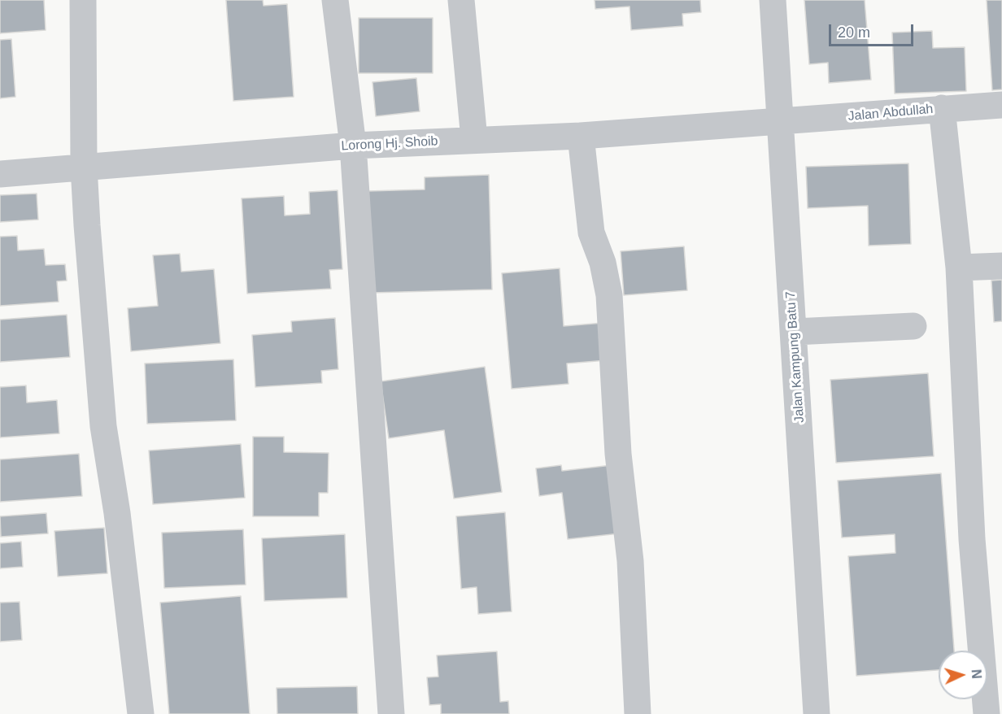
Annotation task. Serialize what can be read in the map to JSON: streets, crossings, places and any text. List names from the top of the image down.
{
  "streets": {
    "street": ["Jalan Abdullah", "Lorong Hj. Shoib", "Jalan Kampung Batu 7"]
  },
  "crossings": [
    ["Jalan Abdullah", "Lorong Hj. Shoib"],
    ["Jalan Abdullah", "Jalan Kampung Batu 7"],
    ["Lorong Hj. Shoib", "Jalan Kampung Batu 7"]
  ],
  "scale_bar": "20 m",
  "north": "right"
}
